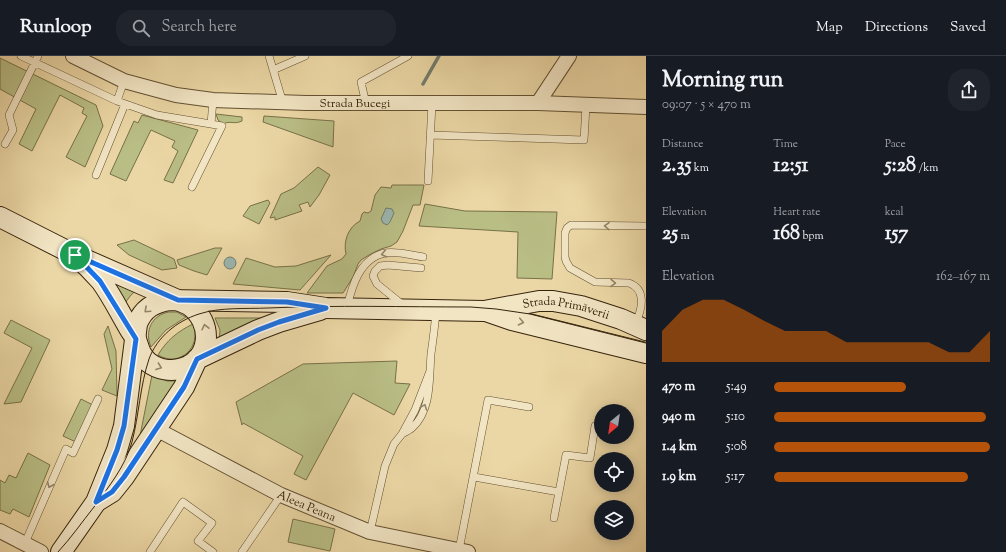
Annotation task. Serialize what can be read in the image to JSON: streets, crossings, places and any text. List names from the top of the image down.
{
  "streets": {
    "main road": ["Strada Primăverii"],
    "street": ["Strada Bucegi", "Aleea Peana"]
  },
  "crossings": [
    ["Strada Primăverii", "Aleea Peana"]
  ],
  "north": "bottom left",
  "page": {
    "header": "Runloop",
    "search": "Search here",
    "nav": ["Map", "Directions", "Saved"],
    "heading": ["Morning run", "09:07 · 5 × 470 m"],
    "stats": [
      ["Distance", "2.35 km"],
      ["Time", "12:51"],
      ["Pace", "5:28 /km"],
      ["Elevation", "25 m"],
      ["Heart rate", "168 bpm"],
      ["kcal", "157"]
    ],
    "chart": ["Elevation", "162–167 m"],
    "list": [
      {
        "name": "470 m",
        "note": "5:49"
      },
      {
        "name": "940 m",
        "note": "5:10"
      },
      {
        "name": "1.4 km",
        "note": "5:08"
      },
      {
        "name": "1.9 km",
        "note": "5:17"
      }
    ]
  }
}
